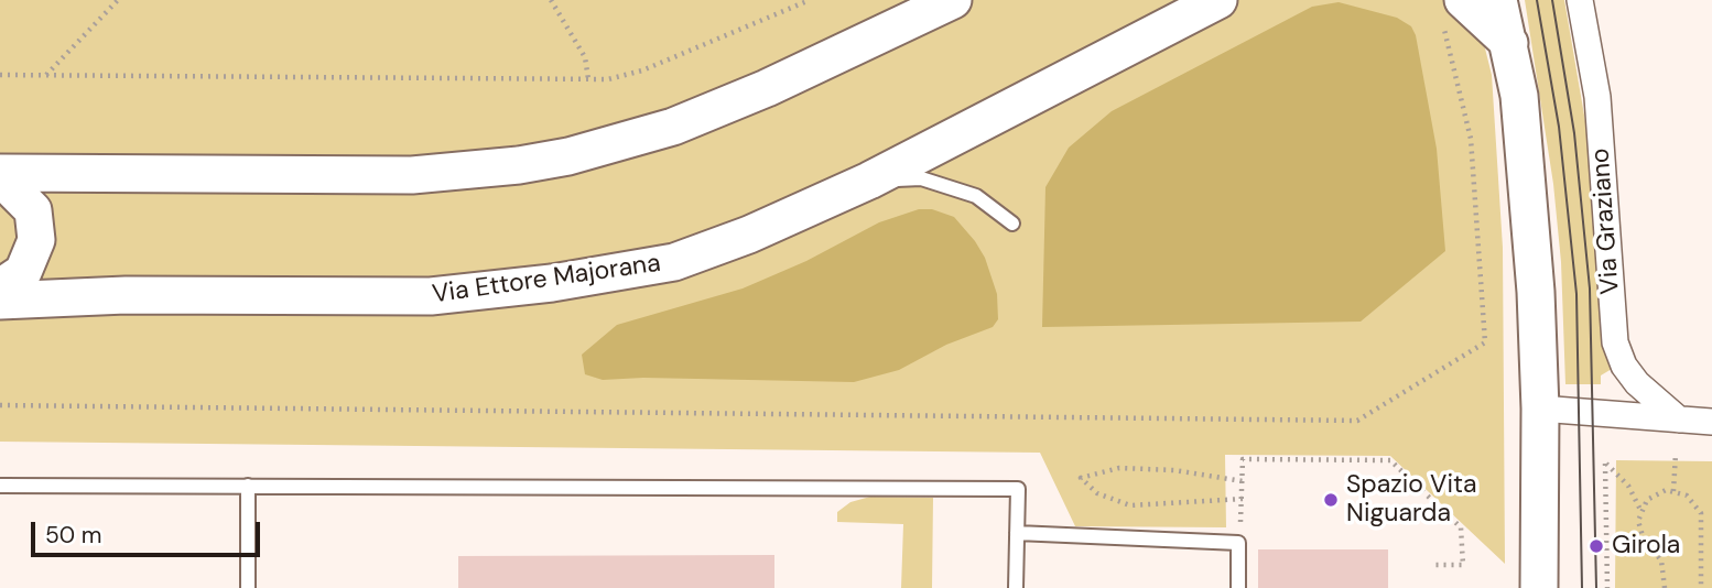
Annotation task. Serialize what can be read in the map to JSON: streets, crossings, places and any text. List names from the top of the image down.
{
  "streets": {
    "street": ["Via Graziano", "Via Ettore Majorana"]
  },
  "places": ["Spazio Vita Niguarda", "Girola"],
  "scale_bar": "50 m"
}
